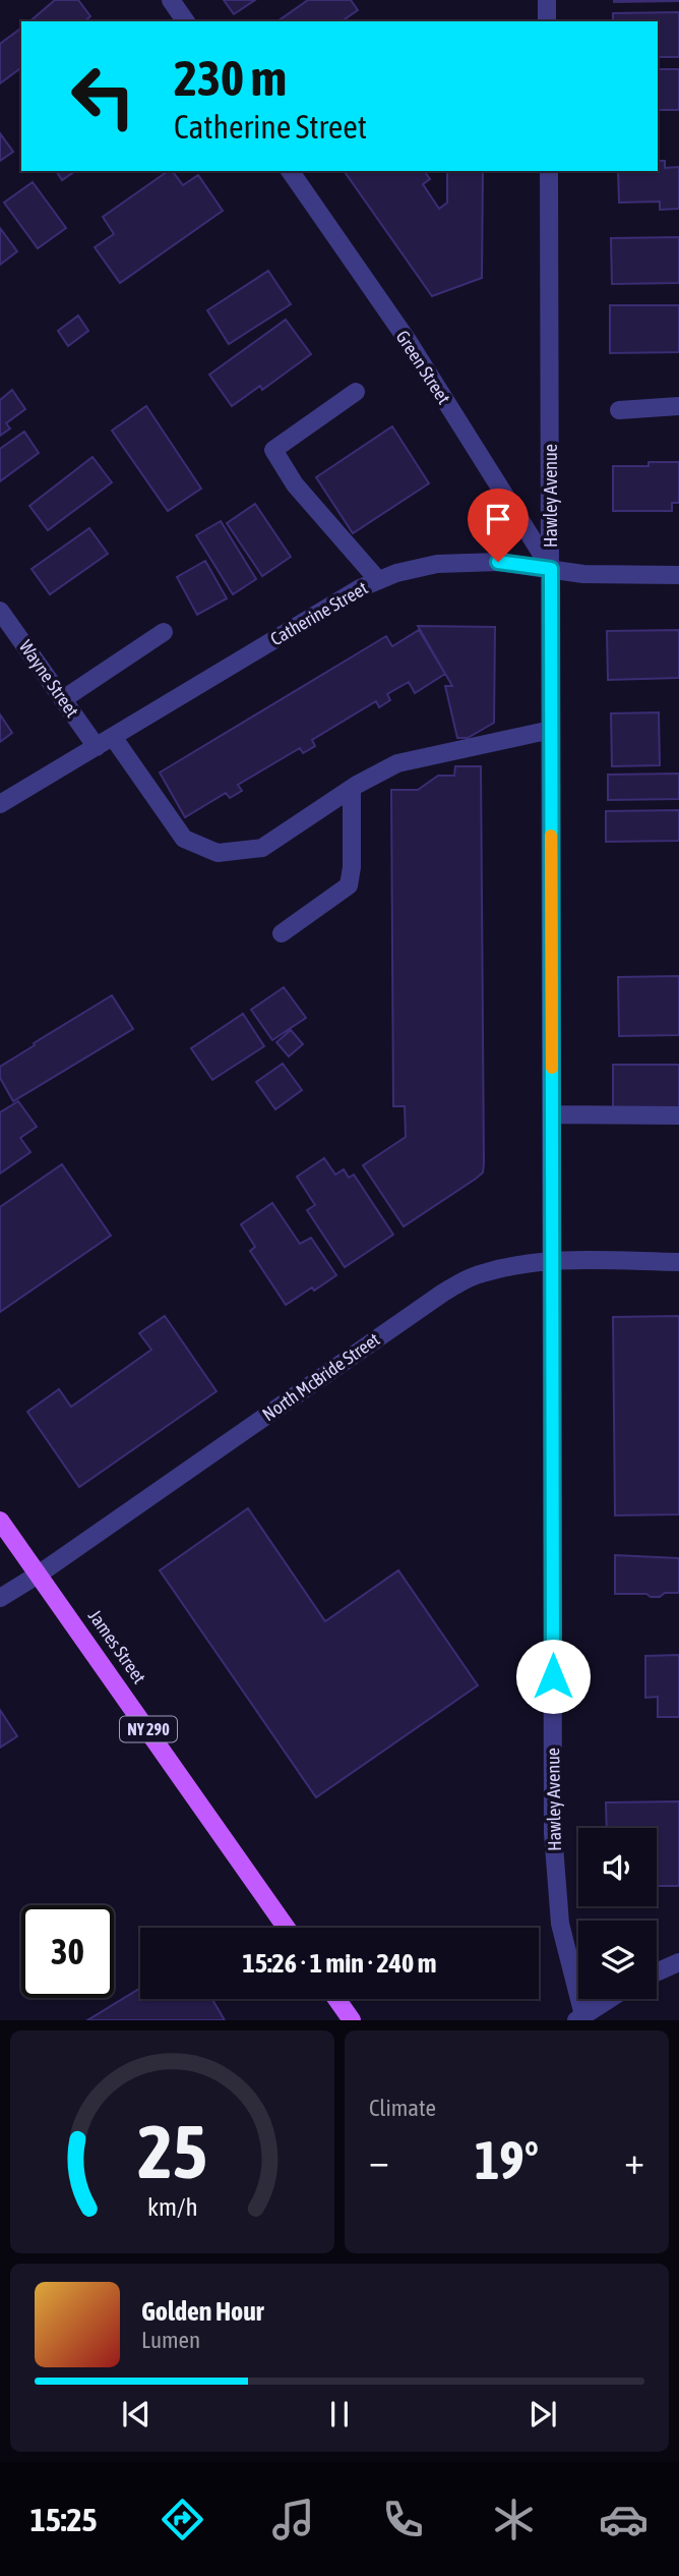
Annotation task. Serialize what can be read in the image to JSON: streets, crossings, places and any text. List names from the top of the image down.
{
  "streets": {
    "main road": ["James Street", "NY 290"],
    "street": [
      "Green Street",
      "Hawley Avenue",
      "Catherine Street",
      "Wayne Street",
      "North McBride Street"
    ]
  },
  "crossings": [
    ["Green Street", "Hawley Avenue"],
    ["Green Street", "Catherine Street"],
    ["Hawley Avenue", "Catherine Street"],
    ["Hawley Avenue", "Wayne Street"],
    ["Hawley Avenue", "North McBride Street"],
    ["Catherine Street", "Wayne Street"],
    ["North McBride Street", "James Street"]
  ],
  "page": {
    "turn": ["230 m", "Catherine Street"],
    "limit": "30",
    "trip": "15:26 · 1 min · 240 m",
    "tile": "Climate",
    "heat": ["−", "19°", "+"],
    "song": ["Golden Hour", "Lumen"],
    "tabs": "15:25",
    "gauge": ["25", "km/h"]
  }
}
